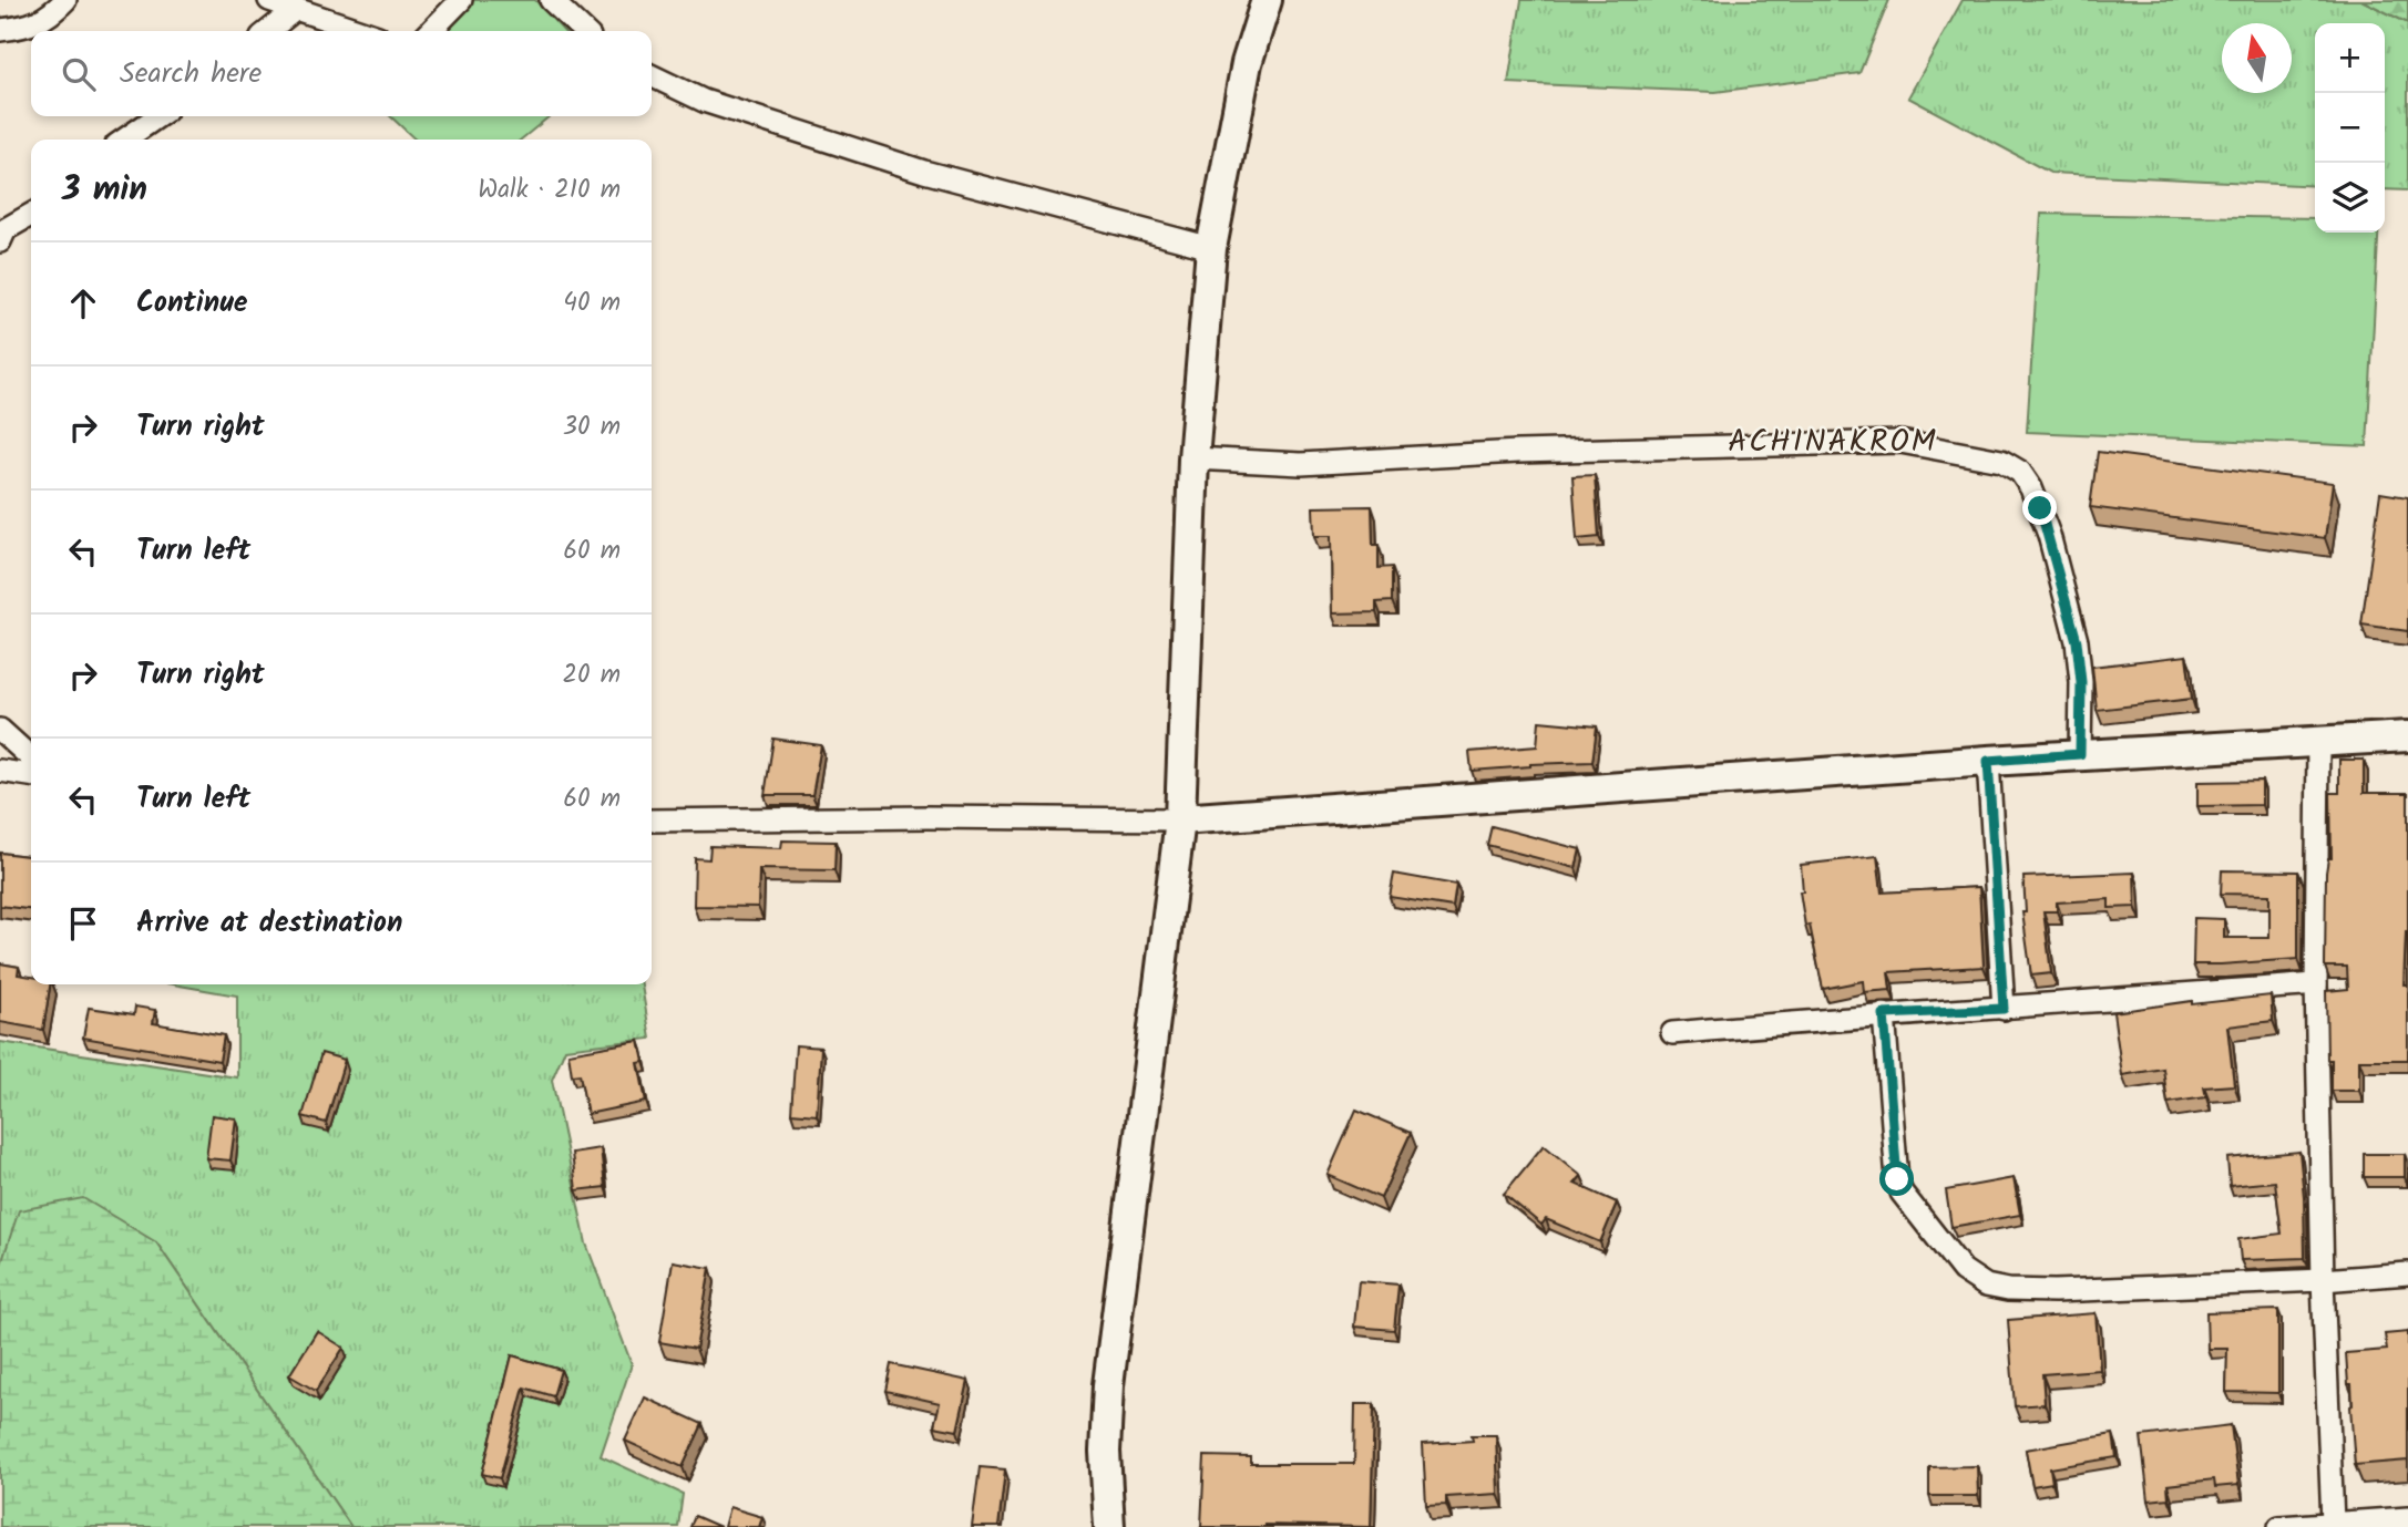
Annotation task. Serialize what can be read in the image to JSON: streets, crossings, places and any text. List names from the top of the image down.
{
  "districts": ["ACHINAKROM"],
  "north": "top",
  "page": {
    "map_buttons": ["+", "−"],
    "search": "Search here",
    "heading": ["3 min", "Walk · 210 m"],
    "list": [
      ["Continue", "40 m"],
      ["Turn right", "30 m"],
      ["Turn left", "60 m"],
      ["Turn right", "20 m"],
      ["Turn left", "60 m"],
      "Arrive at destination"
    ]
  }
}
